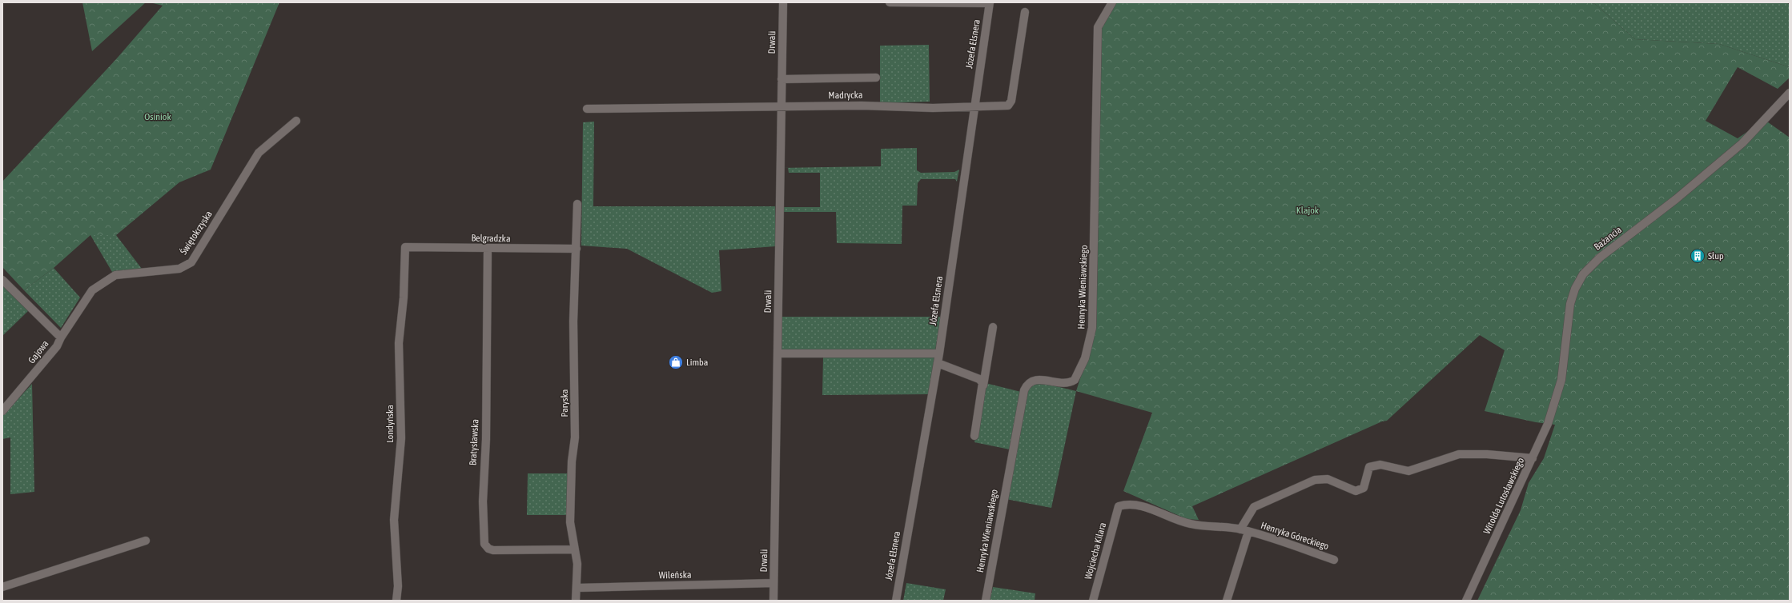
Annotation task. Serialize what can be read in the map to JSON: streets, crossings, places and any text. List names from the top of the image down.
{
  "streets": {
    "street": [
      "Drwali",
      "Józefa Elsnera",
      "Madrycka",
      "Świętokrzyska",
      "Belgradzka",
      "Bażancia",
      "Henryka Wieniawskiego",
      "Gajowa",
      "Paryska",
      "Londyńska",
      "Bratysławska",
      "Witolda Lutosławskiego",
      "Henryka Góreckiego",
      "Wojciecha Kilara",
      "Wileńska"
    ]
  },
  "crossings": [
    ["Drwali", "Madrycka"],
    ["Drwali", "Wileńska"],
    ["Józefa Elsnera", "Madrycka"],
    ["Świętokrzyska", "Gajowa"],
    ["Belgradzka", "Paryska"],
    ["Belgradzka", "Londyńska"],
    ["Belgradzka", "Bratysławska"],
    ["Bażancia", "Witolda Lutosławskiego"],
    ["Paryska", "Bratysławska"],
    ["Paryska", "Wileńska"],
    ["Witolda Lutosławskiego", "Henryka Góreckiego"],
    ["Henryka Góreckiego", "Wojciecha Kilara"]
  ],
  "parks": ["Osiniok", "Klajok"],
  "places": {
    "building": ["Słup"],
    "shop": ["Limba"]
  }
}
